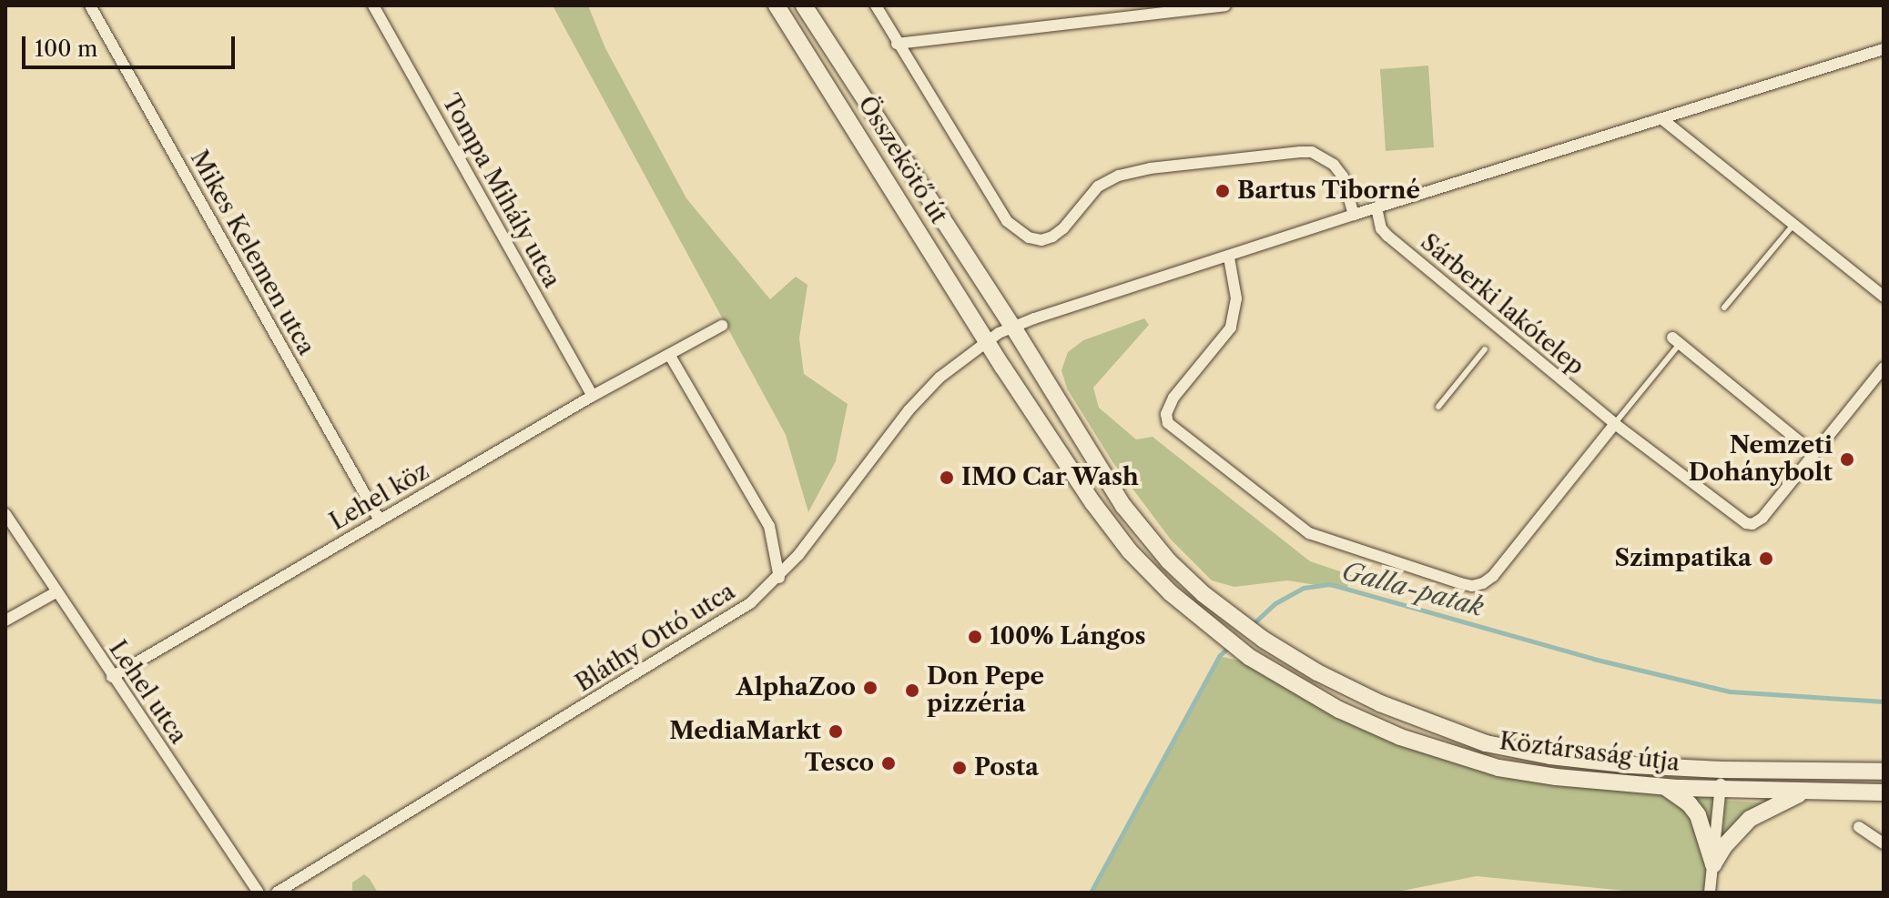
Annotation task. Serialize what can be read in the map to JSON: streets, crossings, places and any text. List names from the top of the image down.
{
  "streets": {
    "street": [
      "Összekötő út",
      "Tompa Mihály utca",
      "Mikes Kelemen utca",
      "Sárberki lakótelep",
      "Lehel köz",
      "Bláthy Ottó utca",
      "Lehel utca",
      "Köztársaság útja"
    ]
  },
  "crossings": [
    ["Összekötő út", "Bláthy Ottó utca"],
    ["Összekötő út", "Köztársaság útja"],
    ["Tompa Mihály utca", "Lehel köz"],
    ["Mikes Kelemen utca", "Lehel köz"],
    ["Sárberki lakótelep", "Bláthy Ottó utca"],
    ["Lehel köz", "Lehel utca"],
    ["Bláthy Ottó utca", "Köztársaság útja"]
  ],
  "water": ["Galla-patak"],
  "places": [
    "Bartus Tiborné",
    "Nemzeti Dohánybolt",
    "IMO Car Wash",
    "Szimpatika",
    "100% Lángos",
    "AlphaZoo",
    "Don Pepe pizzéria",
    "MediaMarkt",
    "Tesco",
    "Posta"
  ],
  "scale_bar": "100 m"
}
